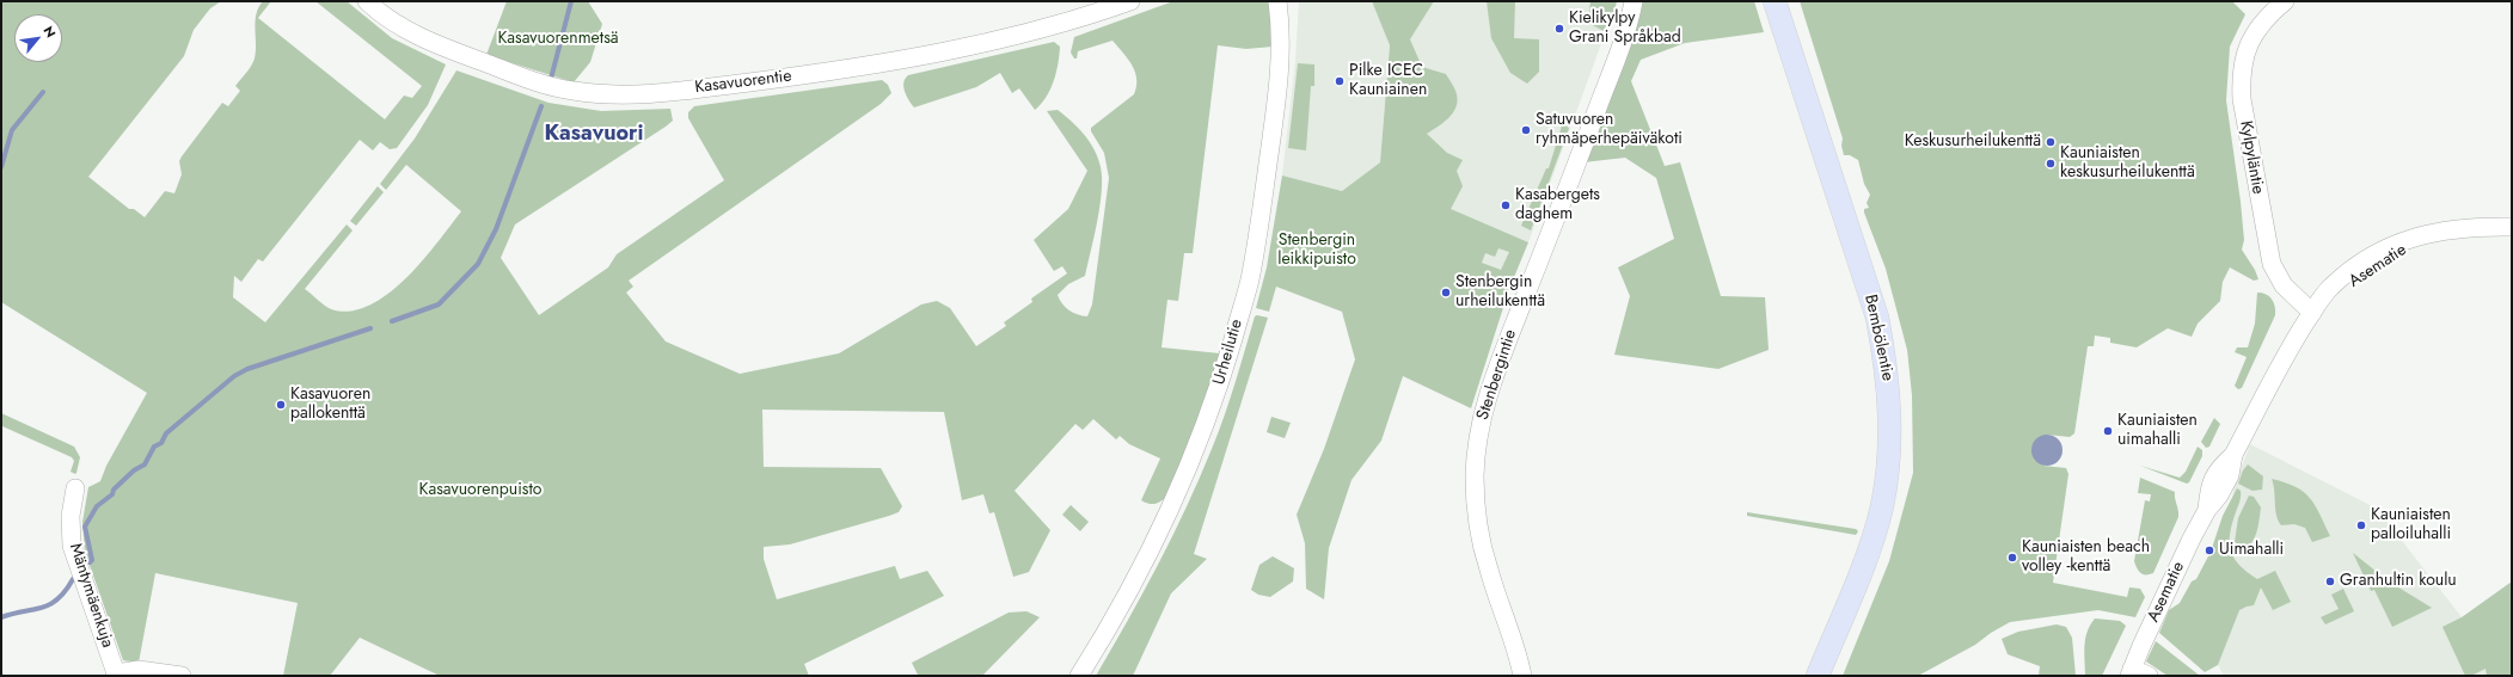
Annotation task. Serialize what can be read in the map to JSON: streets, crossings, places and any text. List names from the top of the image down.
{
  "streets": {
    "main road": ["Bembölentie"],
    "street": [
      "Kasavuorentie",
      "Kylpyläntie",
      "Asematie",
      "Urheilutie",
      "Stenbergintie",
      "Mäntymäenkuja"
    ]
  },
  "crossings": [
    ["Kylpyläntie", "Asematie"]
  ],
  "districts": ["Kasavuori"],
  "parks": ["Kasavuorenmetsä", "Stenbergin leikkipuisto", "Kasavuorenpuisto"],
  "places": [
    "Kielikylpy Grani Språkbad",
    "Pilke ICEC Kauniainen",
    "Satuvuoren ryhmäperhepäiväkoti",
    "Keskusurheilukenttä",
    "Kauniaisten keskusurheilukenttä",
    "Kasabergets daghem",
    "Stenbergin urheilukenttä",
    "Kasavuoren pallokenttä",
    "Kauniaisten uimahalli",
    "Kauniaisten palloiluhalli",
    "Uimahalli",
    "Kauniaisten beach volley -kenttä",
    "Granhultin koulu"
  ],
  "north": "top right"
}
